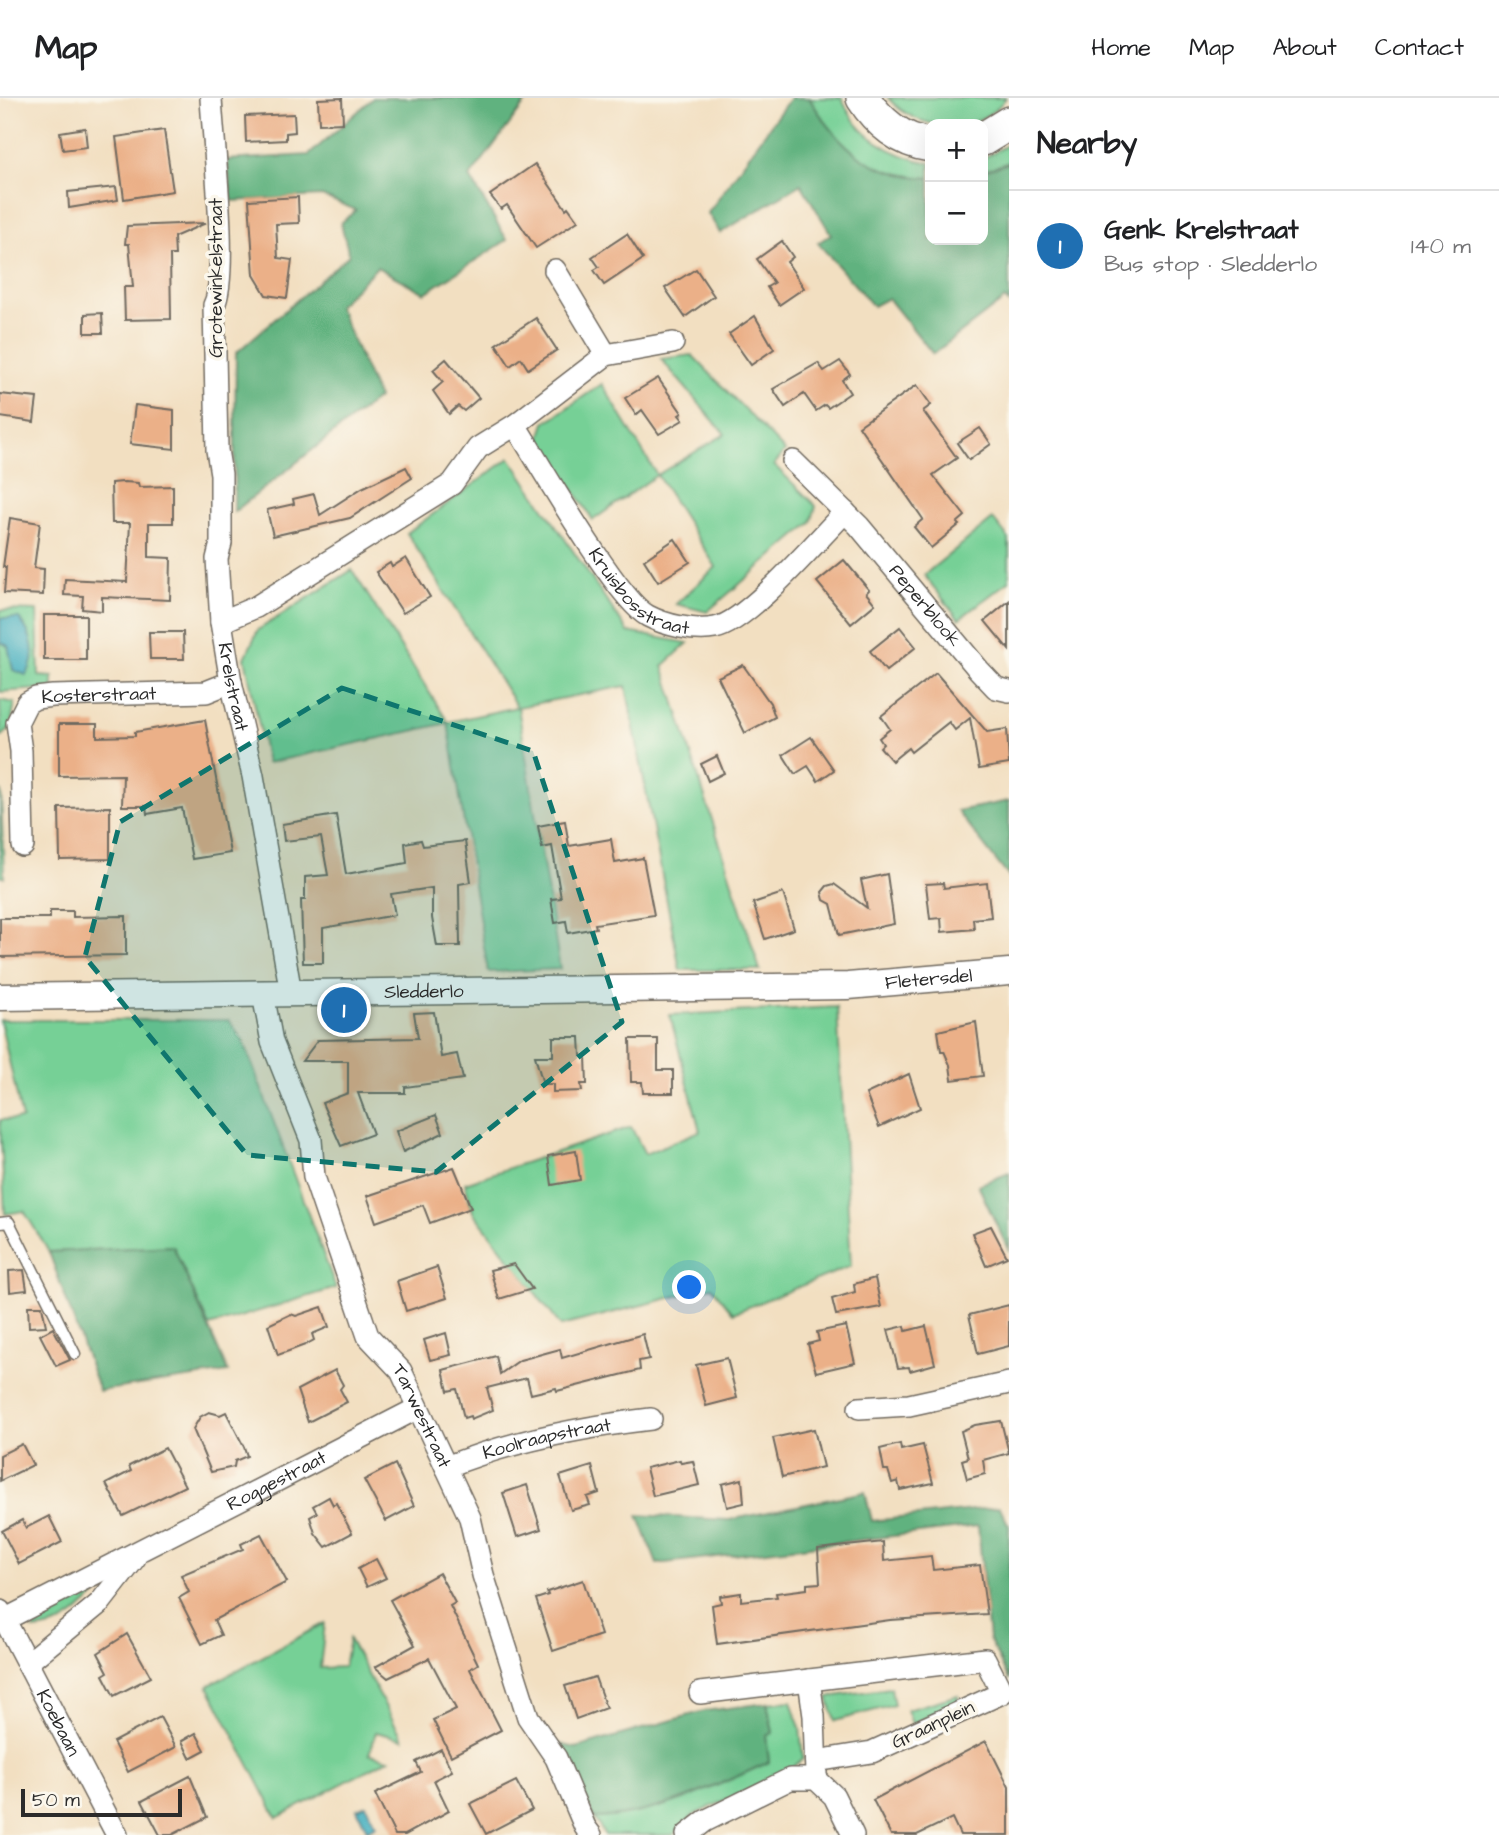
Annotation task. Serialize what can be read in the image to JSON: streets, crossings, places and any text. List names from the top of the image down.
{
  "streets": {
    "street": [
      "Grotewinkelstraat",
      "Kruisbosstraat",
      "Peperblook",
      "Krelstraat",
      "Kosterstraat",
      "Fletersdel",
      "Sledderlo",
      "Tarwestraat",
      "Koolraapstraat",
      "Roggestraat",
      "Koebaan",
      "Graanplein"
    ]
  },
  "crossings": [
    ["Grotewinkelstraat", "Krelstraat"],
    ["Kruisbosstraat", "Peperblook"],
    ["Krelstraat", "Kosterstraat"],
    ["Krelstraat", "Sledderlo"],
    ["Fletersdel", "Sledderlo"],
    ["Sledderlo", "Tarwestraat"],
    ["Tarwestraat", "Koolraapstraat"],
    ["Tarwestraat", "Roggestraat"],
    ["Roggestraat", "Koebaan"]
  ],
  "scale_bar": "50 m",
  "page": {
    "header": "Map",
    "nav": [
      "Home",
      "Map",
      "About",
      "Contact"
    ],
    "heading": "Nearby",
    "map_buttons": ["+", "−"],
    "list": [
      {
        "mark": "1",
        "name": "Genk Krelstraat",
        "note": "Bus stop · Sledderlo",
        "value": "140 m"
      }
    ],
    "pins": "1",
    "scale": "50 m"
  }
}
